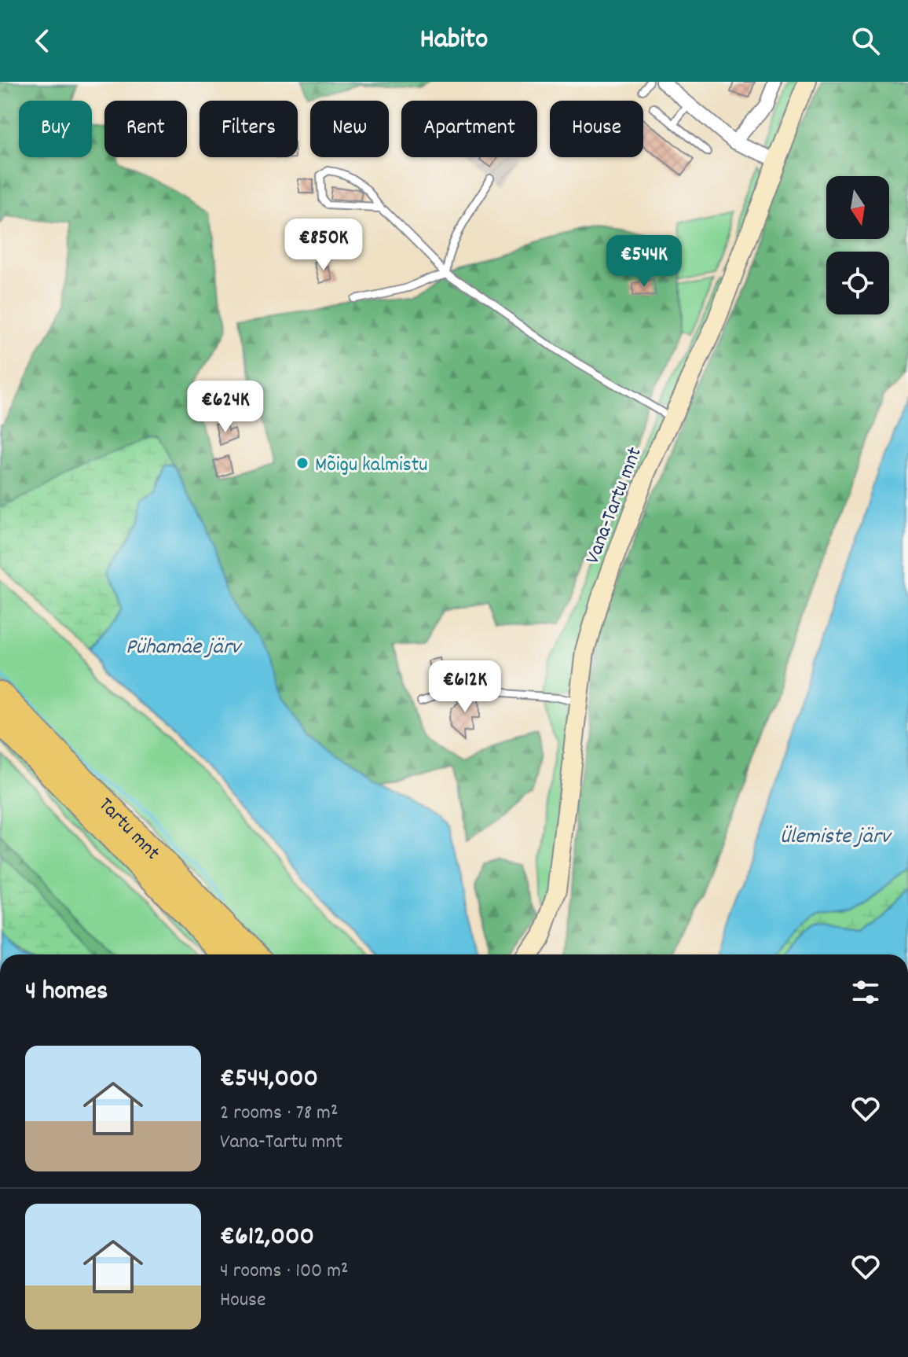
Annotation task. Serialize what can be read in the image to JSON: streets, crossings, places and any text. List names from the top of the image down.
{
  "streets": {
    "highway": ["Tartu mnt"],
    "street": ["Vana-Tartu mnt"]
  },
  "water": ["Pühamäe järv", "Ülemiste järv"],
  "places": ["Mõigu kalmistu"],
  "north": "bottom",
  "page": {
    "header": "Habito",
    "chip": [
      "Buy",
      "Rent",
      "Filters",
      "New",
      "Apartment",
      "House"
    ],
    "price": [
      "€850K",
      "€544K",
      "€624K",
      "€612K"
    ],
    "heading": "4 homes",
    "list": [
      {
        "name": "€544,000",
        "note": "2 rooms · 78 m² · Vana-Tartu mnt"
      },
      {
        "name": "€612,000",
        "note": "4 rooms · 100 m² · House"
      }
    ]
  }
}
